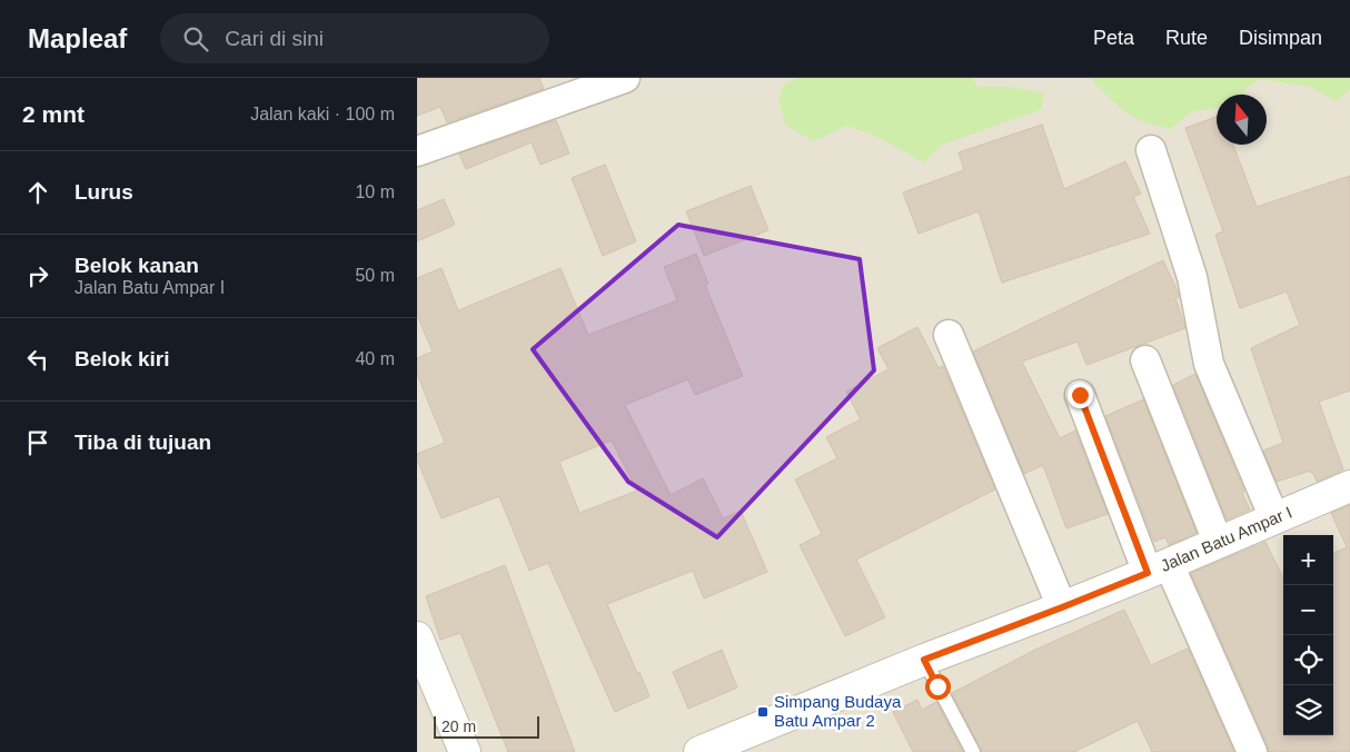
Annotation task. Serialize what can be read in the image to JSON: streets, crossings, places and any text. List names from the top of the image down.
{
  "streets": {
    "street": ["Jalan Batu Ampar I"]
  },
  "places": {
    "transit": ["Simpang Budaya Batu Ampar 2"]
  },
  "scale_bar": "20 m",
  "north": "top",
  "page": {
    "header": "Mapleaf",
    "search": "Cari di sini",
    "nav": ["Peta", "Rute", "Disimpan"],
    "heading": ["2 mnt", "Jalan kaki · 100 m"],
    "list": [
      ["Lurus", "10 m"],
      ["Belok kanan", "Jalan Batu Ampar I", "50 m"],
      ["Belok kiri", "40 m"],
      "Tiba di tujuan"
    ],
    "map_buttons": ["+", "−"],
    "scale": "20 m"
  }
}
